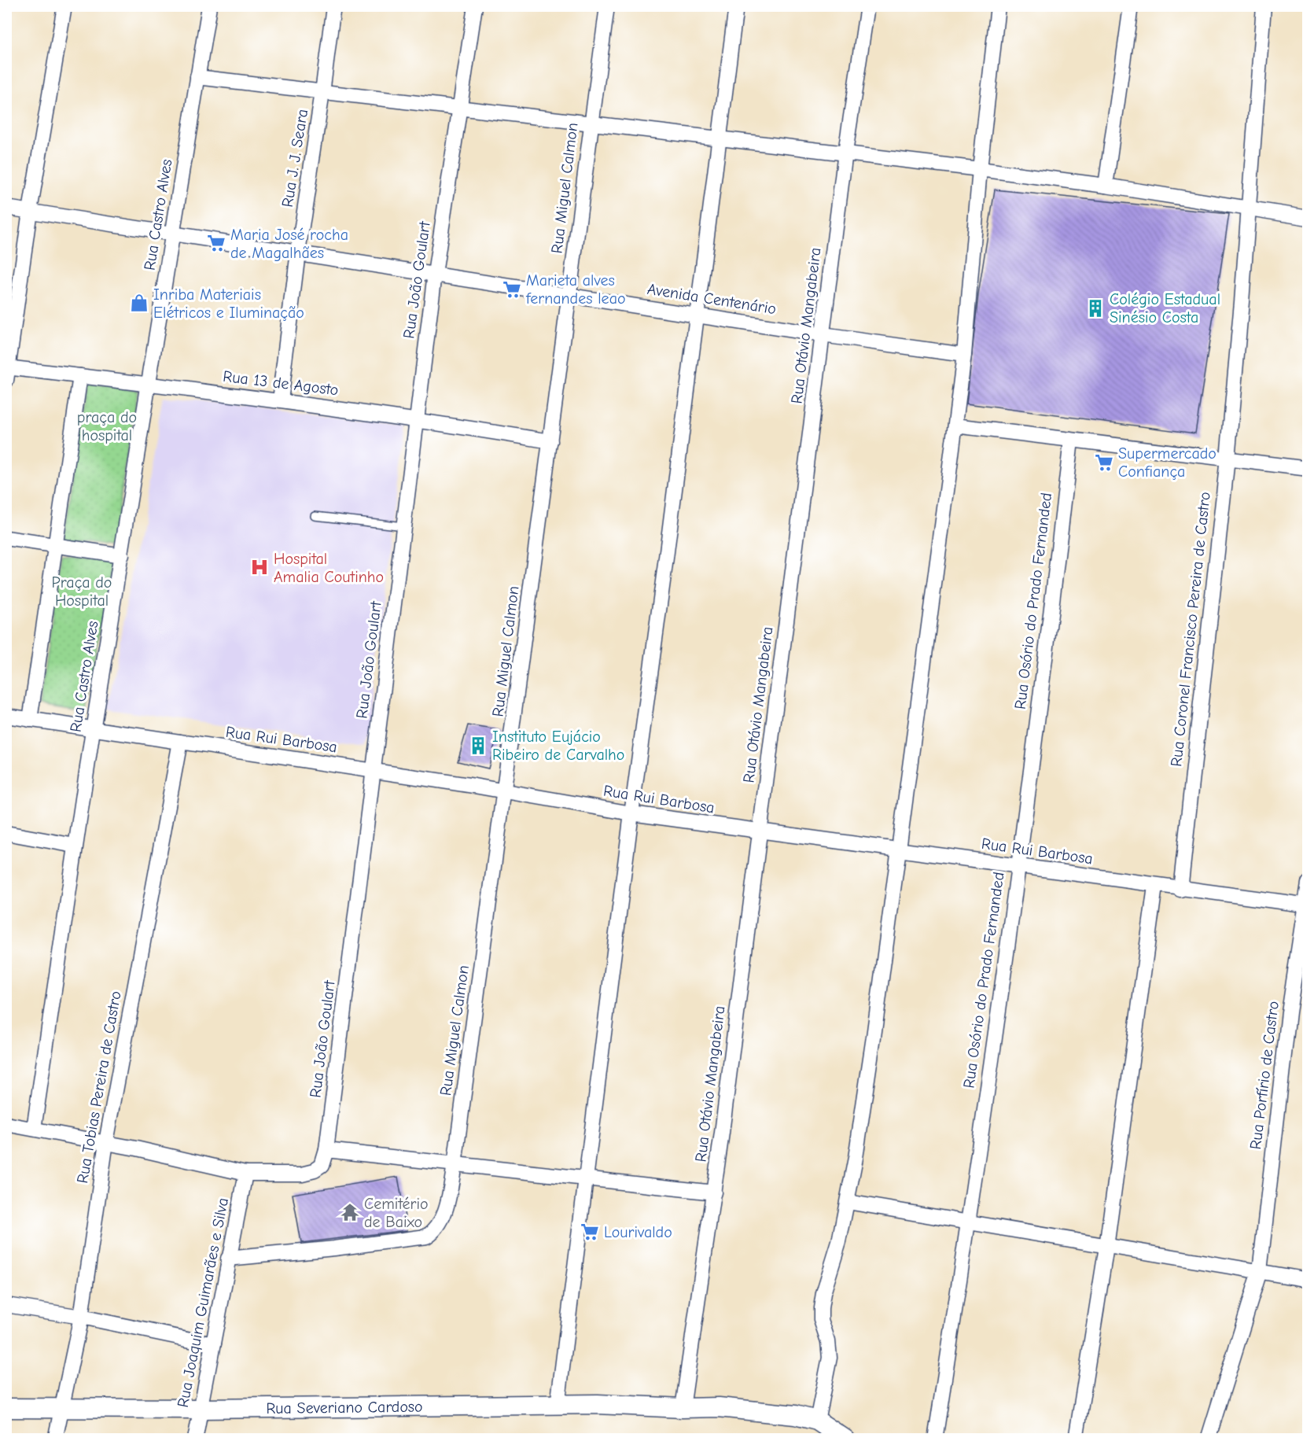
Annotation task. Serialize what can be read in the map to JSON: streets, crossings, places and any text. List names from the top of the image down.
{
  "streets": {
    "street": [
      "Rua J. J. Seara",
      "Rua Miguel Calmon",
      "Rua Castro Alves",
      "Rua João Goulart",
      "Avenida Centenário",
      "Rua Otávio Mangabeira",
      "Rua 13 de Agosto",
      "Rua Osório do Prado Fernanded",
      "Rua Coronel Francisco Pereira de Castro",
      "Rua Rui Barbosa",
      "Rua Porfírio de Castro",
      "Rua Tobias Pereira de Castro",
      "Rua Joaquim Guimarães e Silva",
      "Rua Severiano Cardoso"
    ]
  },
  "crossings": [
    ["Rua J. J. Seara", "Avenida Centenário"],
    ["Rua J. J. Seara", "Rua 13 de Agosto"],
    ["Rua Miguel Calmon", "Avenida Centenário"],
    ["Rua Miguel Calmon", "Rua 13 de Agosto"],
    ["Rua Miguel Calmon", "Rua Rui Barbosa"],
    ["Rua Miguel Calmon", "Rua Joaquim Guimarães e Silva"],
    ["Rua Castro Alves", "Avenida Centenário"],
    ["Rua Castro Alves", "Rua 13 de Agosto"],
    ["Rua Castro Alves", "Rua Rui Barbosa"],
    ["Rua João Goulart", "Avenida Centenário"],
    ["Rua João Goulart", "Rua 13 de Agosto"],
    ["Rua João Goulart", "Rua Rui Barbosa"],
    ["Avenida Centenário", "Rua Otávio Mangabeira"],
    ["Rua Otávio Mangabeira", "Rua Rui Barbosa"],
    ["Rua Otávio Mangabeira", "Rua Severiano Cardoso"],
    ["Rua Osório do Prado Fernanded", "Rua Rui Barbosa"],
    ["Rua Coronel Francisco Pereira de Castro", "Rua Rui Barbosa"],
    ["Rua Rui Barbosa", "Rua Porfírio de Castro"],
    ["Rua Rui Barbosa", "Rua Tobias Pereira de Castro"],
    ["Rua Tobias Pereira de Castro", "Rua Severiano Cardoso"],
    ["Rua Joaquim Guimarães e Silva", "Rua Severiano Cardoso"]
  ],
  "parks": ["praça do hospital", "Praça do Hospital"],
  "places": {
    "supermarket": [
      "Maria José rocha de Magalhães",
      "Marieta alves fernandes leao",
      "Supermercado Confiança",
      "Lourivaldo"
    ],
    "shop": ["Inriba Materiais Elétricos e Iluminação"],
    "building": ["Colégio Estadual Sinésio Costa", "Instituto Eujácio Ribeiro de Carvalho"],
    "hospital": ["Hospital Amalia Coutinho"],
    "temple": ["Cemitério de Baixo"]
  }
}
